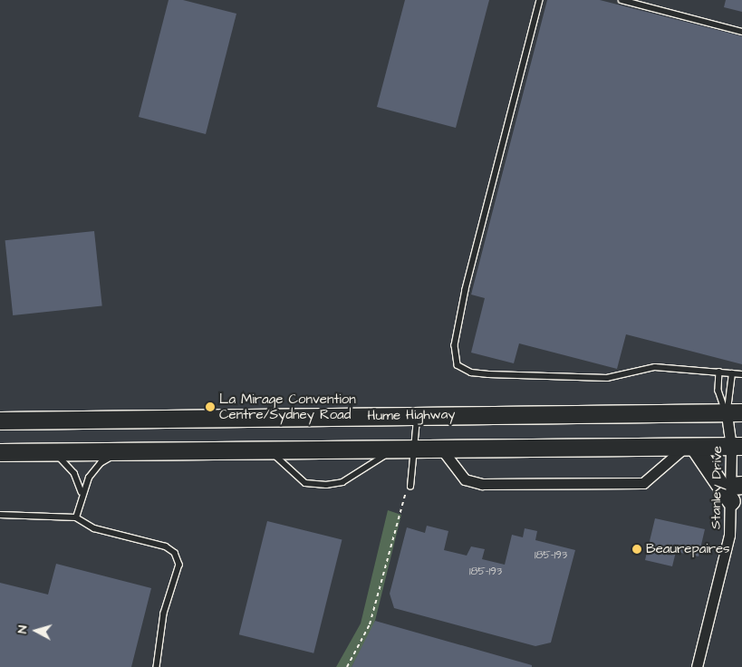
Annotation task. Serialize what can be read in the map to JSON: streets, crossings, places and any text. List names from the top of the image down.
{
  "streets": {
    "highway": ["Hume Highway"],
    "street": ["Stanley Drive"]
  },
  "crossings": [
    ["Hume Highway", "Stanley Drive"]
  ],
  "places": ["La Mirage Convention Centre/Sydney Road", "Beaurepaires"],
  "house_numbers": ["185-193", "185-193"],
  "north": "left"
}
